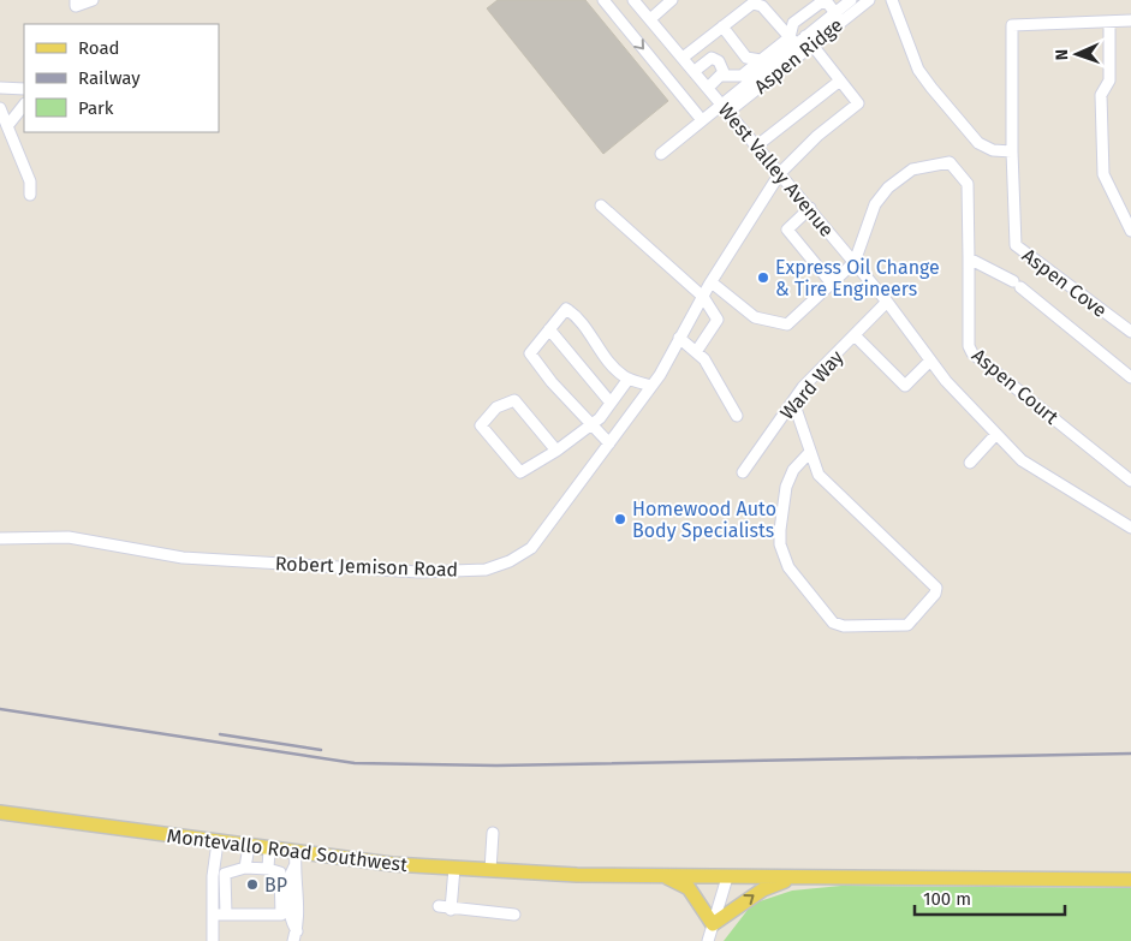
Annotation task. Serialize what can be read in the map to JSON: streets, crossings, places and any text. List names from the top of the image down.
{
  "streets": {
    "main road": ["Montevallo Road Southwest"],
    "street": [
      "Aspen Ridge",
      "West Valley Avenue",
      "Aspen Cove",
      "Ward Way",
      "Aspen Court",
      "Robert Jemison Road"
    ]
  },
  "crossings": [
    ["Aspen Ridge", "West Valley Avenue"],
    ["West Valley Avenue", "Ward Way"],
    ["West Valley Avenue", "Aspen Court"],
    ["West Valley Avenue", "Robert Jemison Road"]
  ],
  "places": ["Express Oil Change & Tire Engineers", "Homewood Auto Body Specialists", "BP"],
  "legend": ["Road", "Railway", "Park"],
  "scale_bar": "100 m",
  "north": "left"
}
